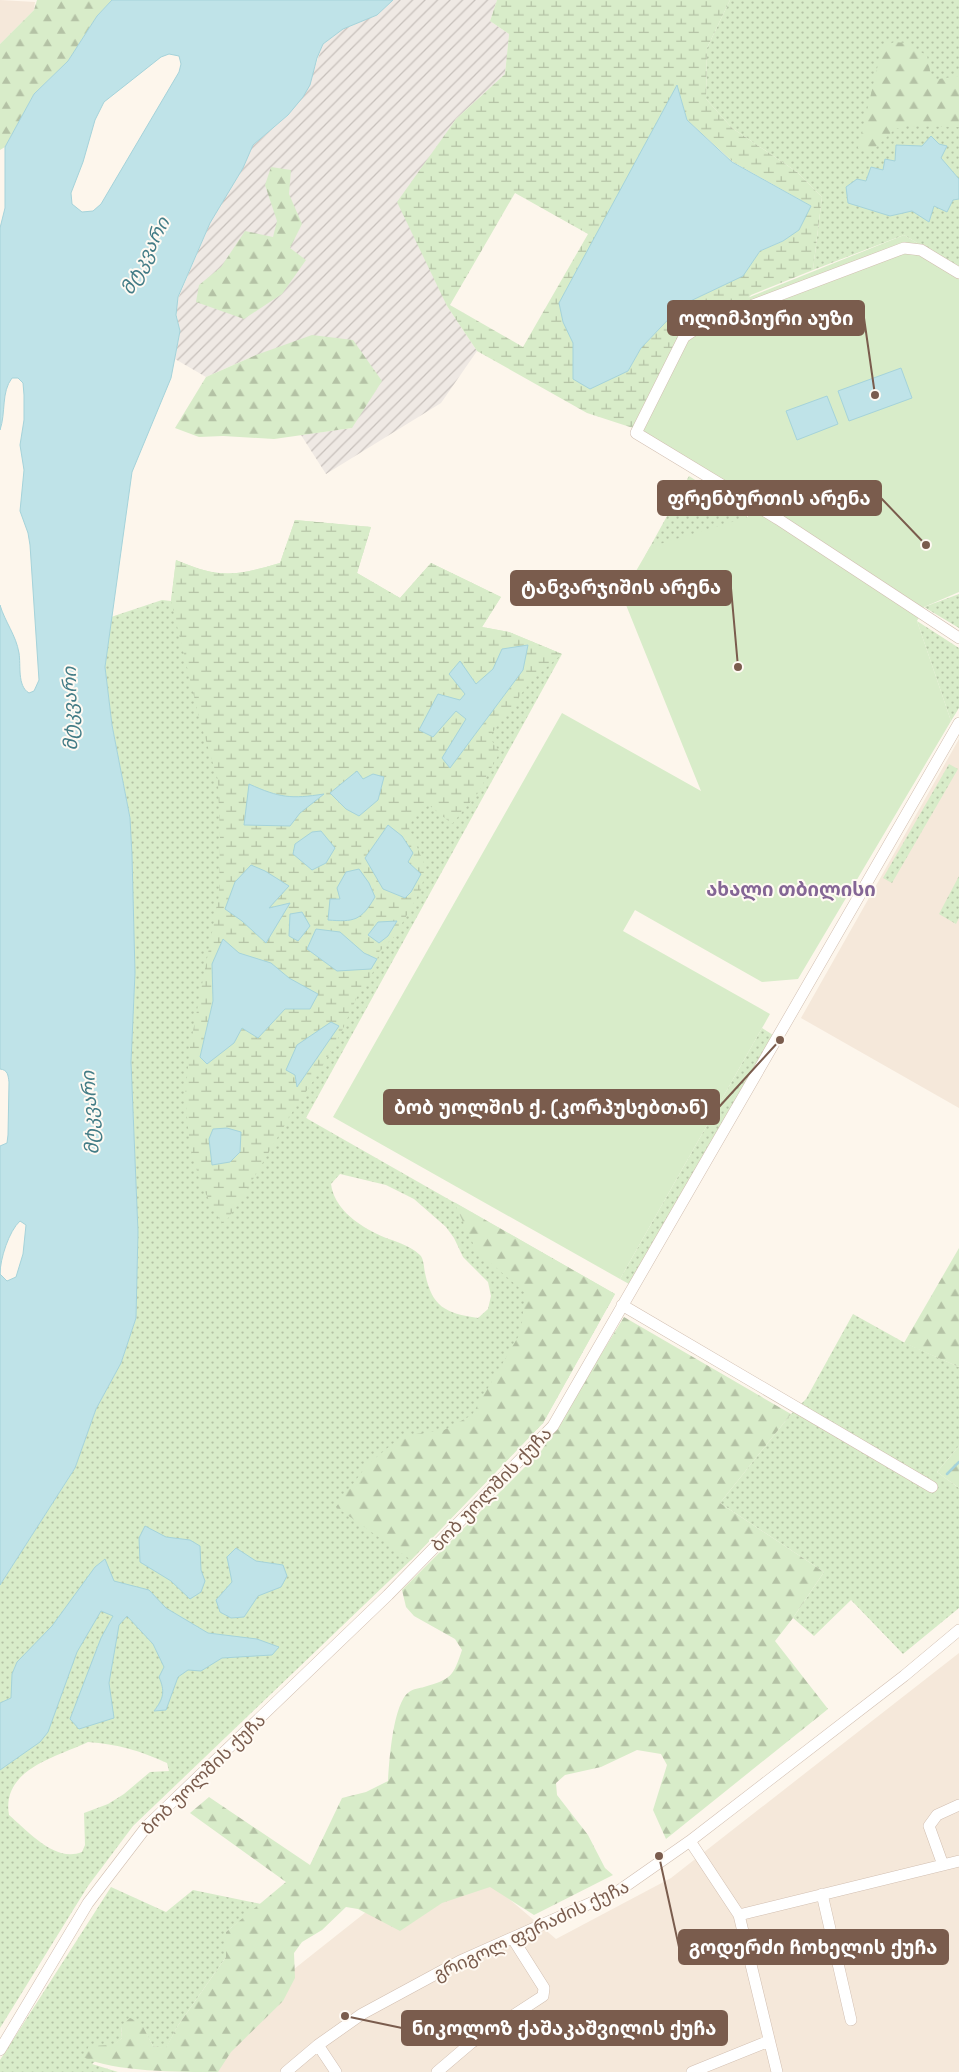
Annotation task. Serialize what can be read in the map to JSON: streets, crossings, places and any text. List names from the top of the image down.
{
  "streets": {
    "street": ["ბობ უოლშის ქუჩა", "გრიგოლ ფერაძის ქუჩა"]
  },
  "districts": ["ახალი თბილისი"],
  "water": ["მტკვარი"],
  "places": [
    "ოლიმპიური აუზი",
    "ფრენბურთის არენა",
    "ტანვარჯიშის არენა",
    "ბობ უოლშის ქ. (კორპუსებთან)",
    "გოდერძი ჩოხელის ქუჩა",
    "ნიკოლოზ ქაშაკაშვილის ქუჩა"
  ]
}
